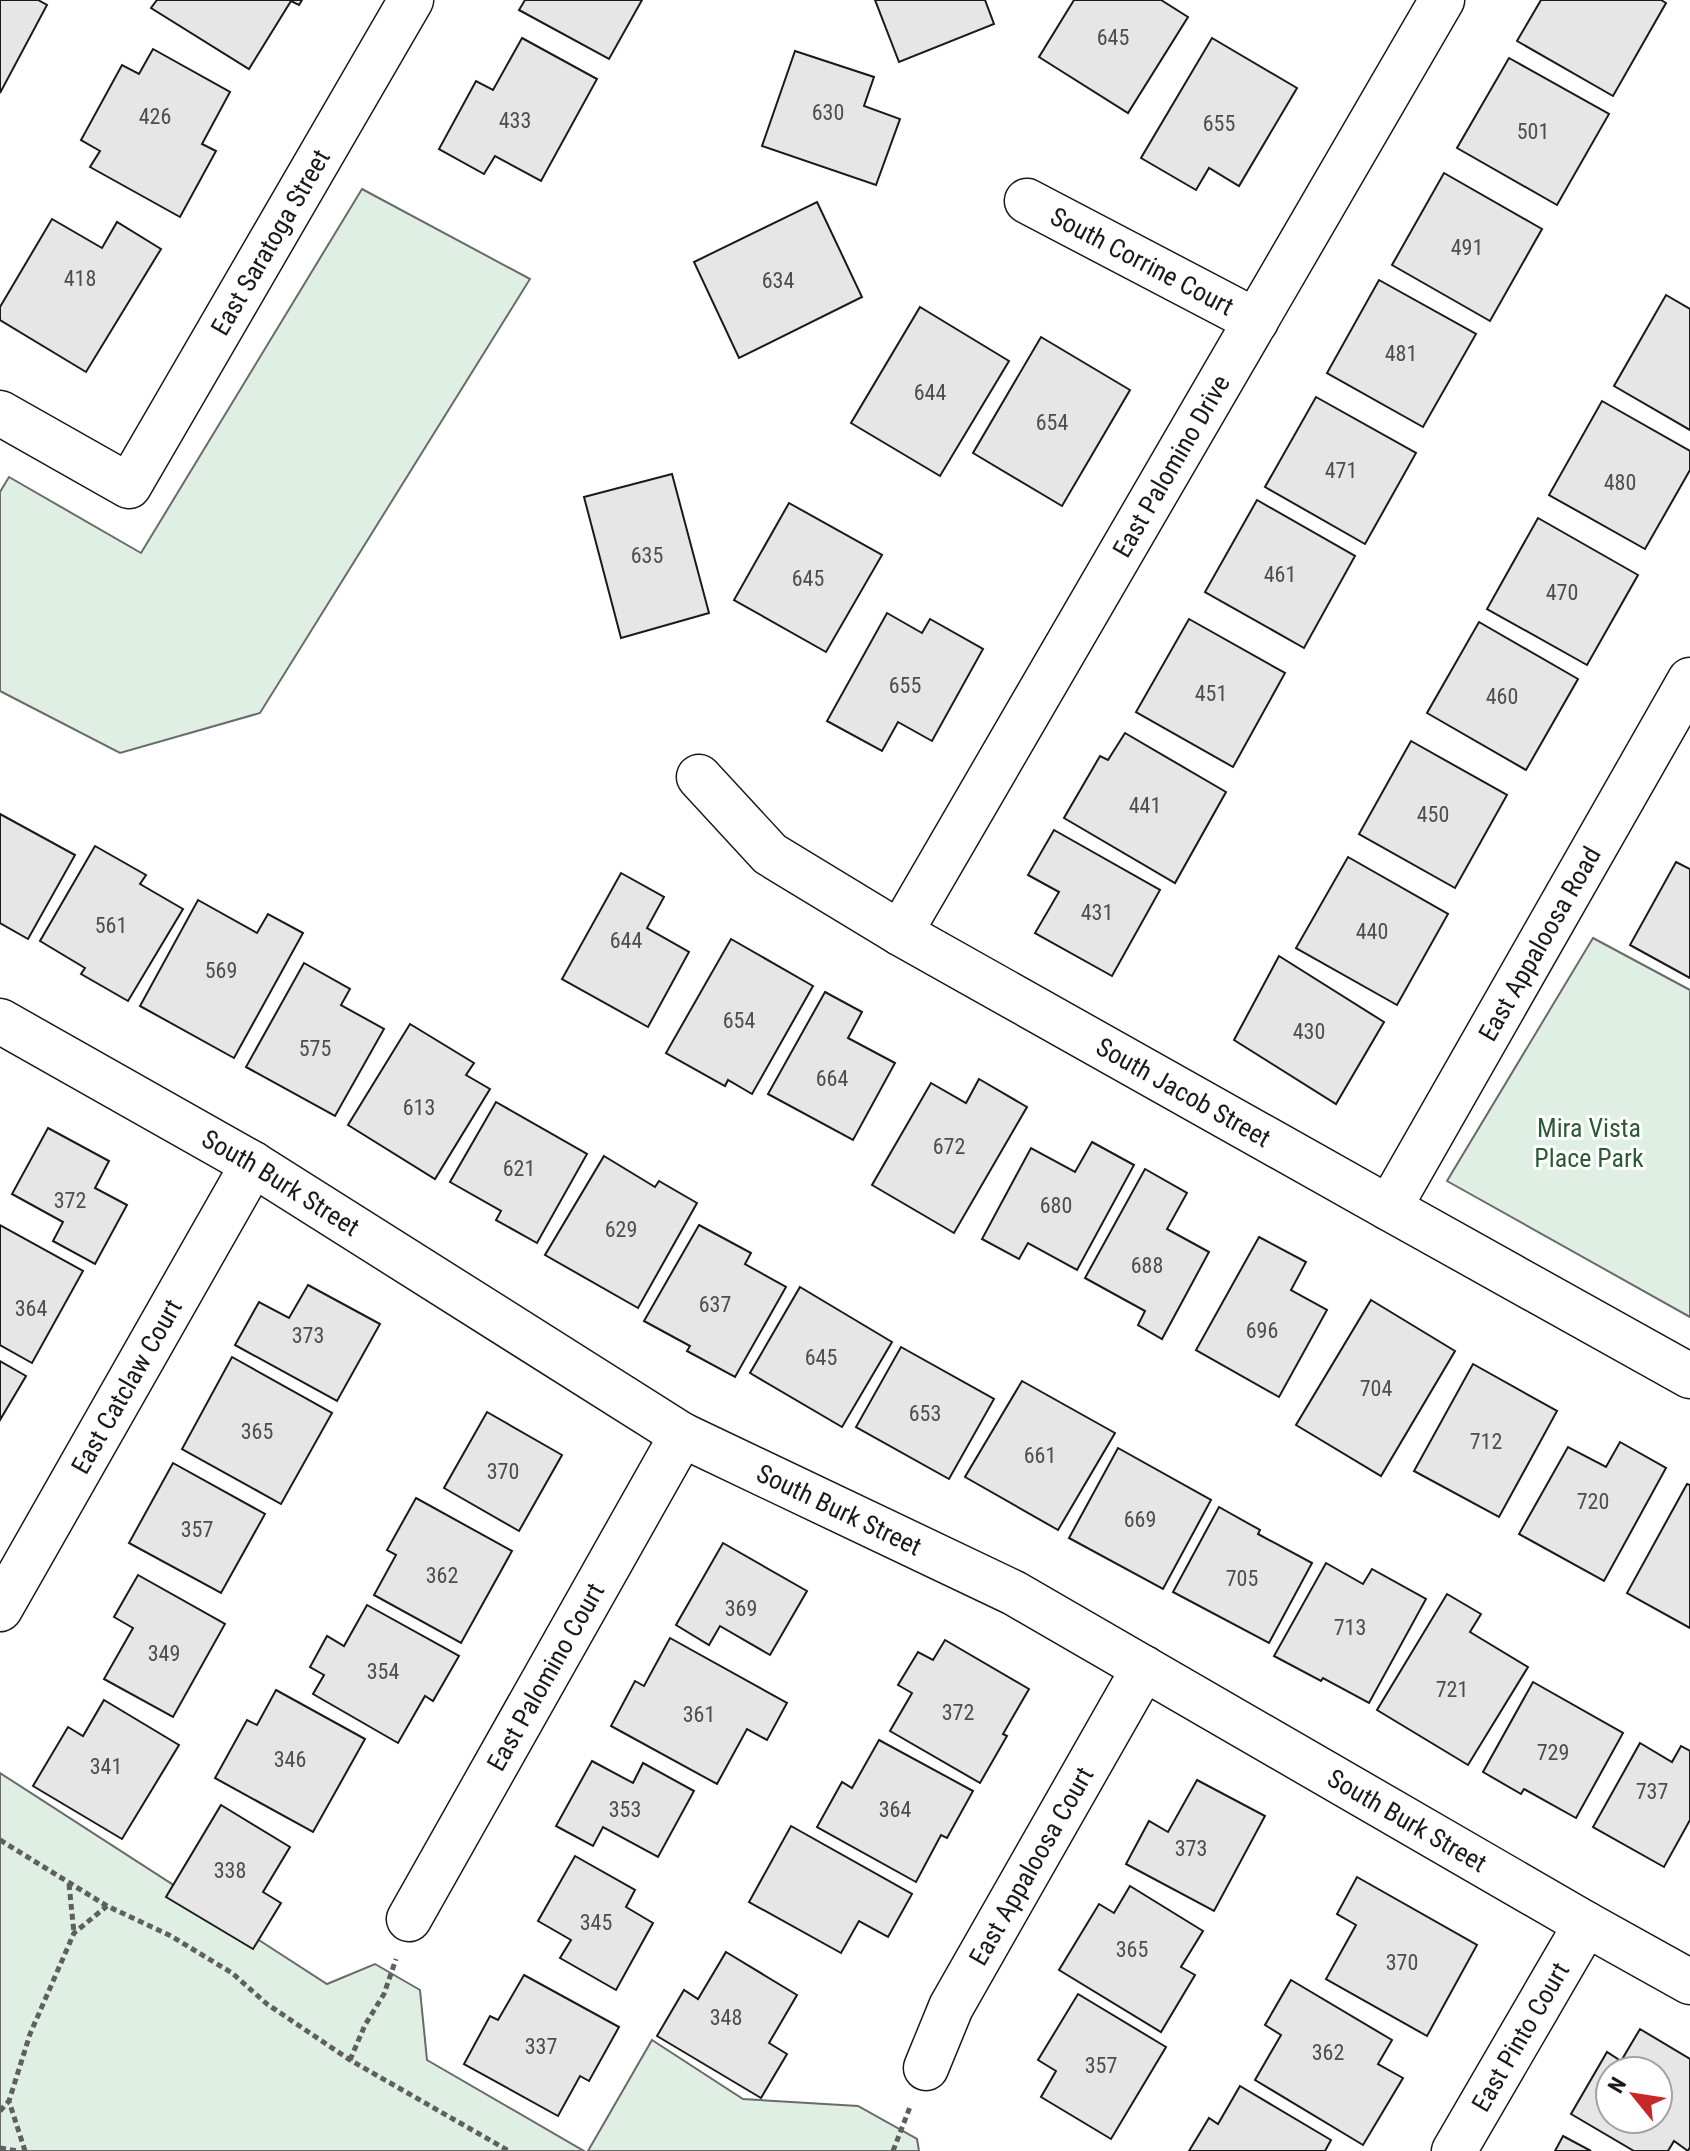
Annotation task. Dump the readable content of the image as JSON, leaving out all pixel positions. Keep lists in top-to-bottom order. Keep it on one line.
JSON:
{"streets":{"street":["East Saratoga Street","South Corrine Court","East Palomino Drive","East Appaloosa Road","South Jacob Street","South Burk Street","East Catclaw Court","East Palomino Court","East Appaloosa Court","East Pinto Court"]},"crossings":[["South Corrine Court","East Palomino Drive"],["East Palomino Drive","South Jacob Street"],["East Appaloosa Road","South Jacob Street"],["South Burk Street","East Catclaw Court"],["South Burk Street","East Palomino Court"],["South Burk Street","East Appaloosa Court"],["South Burk Street","East Pinto Court"]],"parks":["Mira Vista Place Park"],"house_numbers":["645","630","426","433","655","501","491","418","634","481","644","654","471","480","635","461","645","470","655","451","460","441","450","431","561","440","644","569","654","430","575","664","613","672","621","372","680","629","688","637","364","696","373","645","704","653","365","712","661","370","720","669","357","362","705","369","713","349","354","721","372","361","729","346","341","737","353","364","373","338","345","365","370","348","337","362","357"],"north":"top left"}
